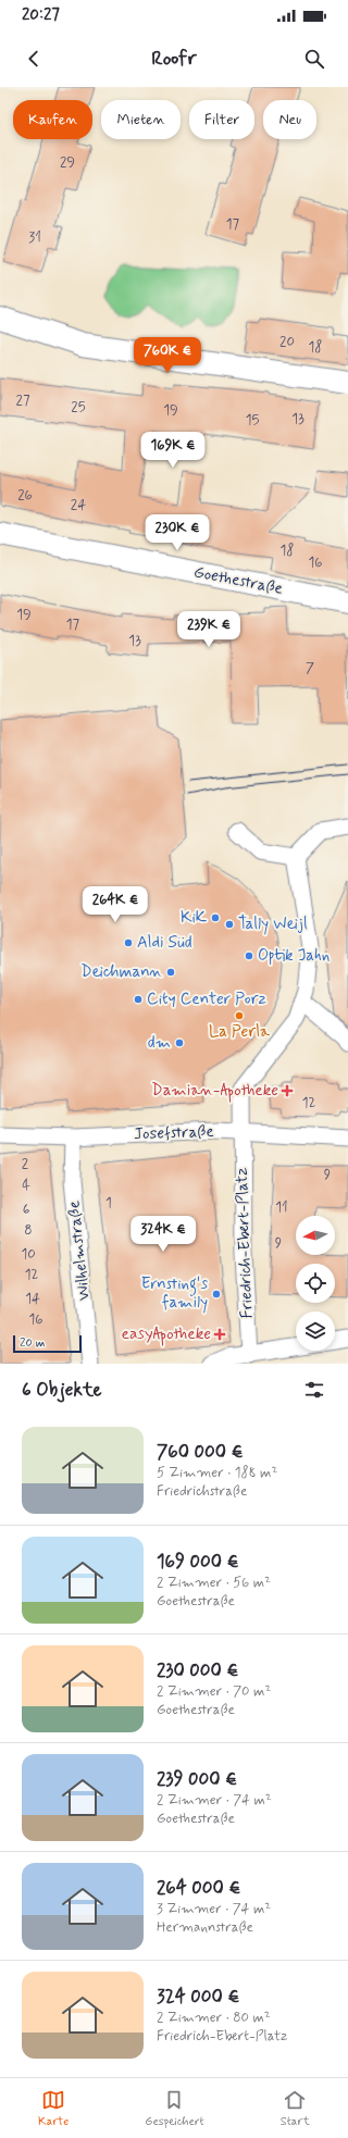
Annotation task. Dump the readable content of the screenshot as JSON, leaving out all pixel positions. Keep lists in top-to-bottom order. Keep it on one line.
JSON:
{"streets":{"street":["Goethestraße","Josefstraße","Friedrich-Ebert-Platz","Wilhelmstraße"]},"crossings":[["Josefstraße","Friedrich-Ebert-Platz"],["Josefstraße","Wilhelmstraße"]],"places":{"other":["KiK","Tally Weijl","Aldi Süd","Optik Jahn","Deichmann","City Center Porz","La Perla","dm","Ernsting's family"],"health":["Damian-Apotheke","easyApotheke"]},"house_numbers":["29","17","31","20","18","27","25","19","13","15","26","24","18","16","19","17","13","7","12","2","9","4","1","11","6","8","9","10","12","14","16"],"scale_bar":"20 m","north":"left","page":{"status":"20:27","header":"Roofr","chip":["Kaufen","Mieten","Filter","Neu"],"price":["760K €","169K €","230K €","239K €","264K €","324K €"],"scale":"20 m","heading":"6 Objekte","list":[{"name":"760 000 €","note":"5 Zimmer · 188 m² · Friedrichstraße"},{"name":"169 000 €","note":"2 Zimmer · 56 m² · Goethestraße"},{"name":"230 000 €","note":"2 Zimmer · 70 m² · Goethestraße"},{"name":"239 000 €","note":"2 Zimmer · 74 m² · Goethestraße"},{"name":"264 000 €","note":"3 Zimmer · 74 m² · Hermannstraße"},{"name":"324 000 €","note":"2 Zimmer · 80 m² · Friedrich-Ebert-Platz"}],"tabs":["Karte","Gespeichert","Start"]}}
